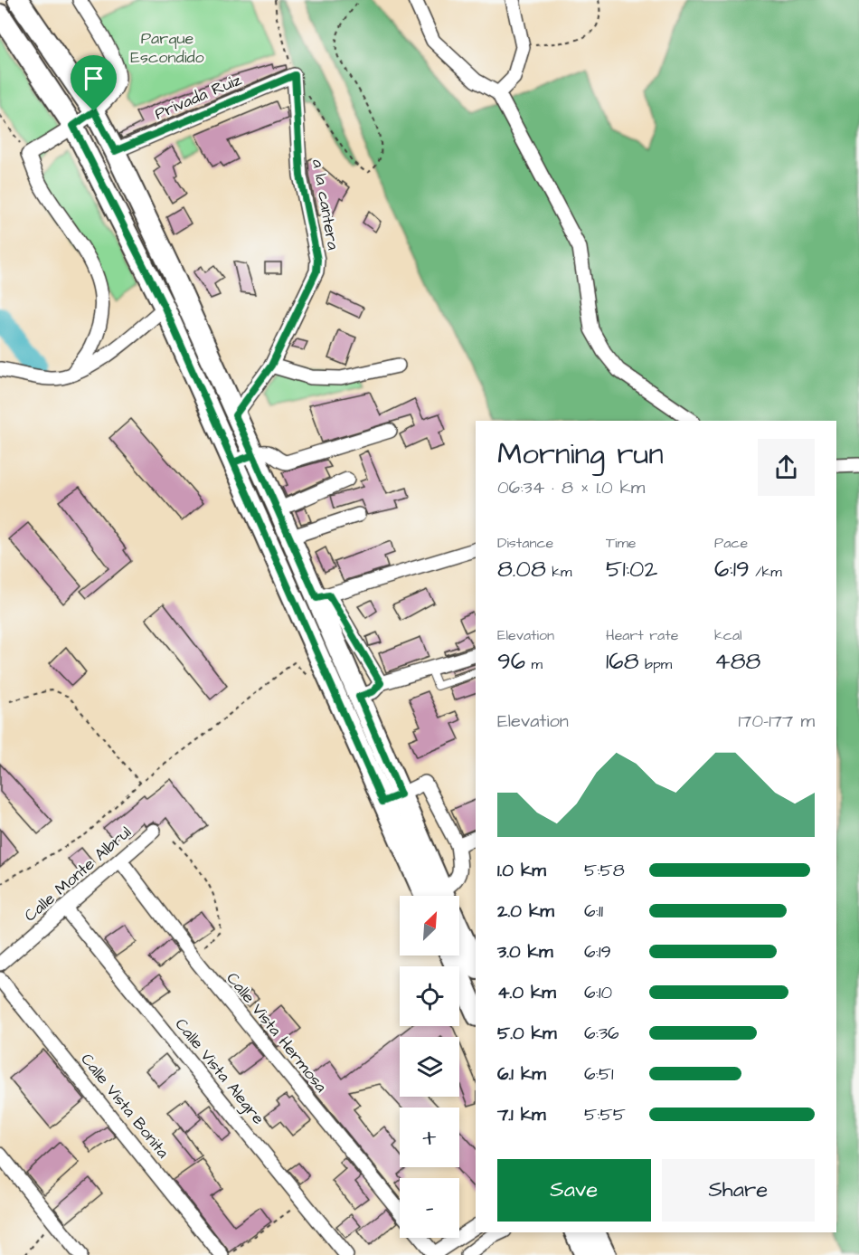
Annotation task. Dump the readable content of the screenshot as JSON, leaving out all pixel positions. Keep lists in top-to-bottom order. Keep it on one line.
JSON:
{"streets":{"street":["Privada Ruiz","a la cantera","Calle Monte Albrul","Calle Vista Hermosa","Calle Vista Alegre","Calle Vista Bonita"]},"crossings":[["Privada Ruiz","a la cantera"],["Calle Monte Albrul","Calle Vista Hermosa"],["Calle Monte Albrul","Calle Vista Alegre"]],"parks":["Parque Escondido"],"north":"top right","page":{"heading":["Morning run","06:34 · 8 × 1.0 km"],"stats":[["Distance","8.08 km"],["Time","51:02"],["Pace","6:19 /km"],["Elevation","96 m"],["Heart rate","168 bpm"],["kcal","488"]],"chart":["Elevation","170–177 m"],"list":[{"name":"1.0 km","note":"5:58"},{"name":"2.0 km","note":"6:11"},{"name":"3.0 km","note":"6:19"},{"name":"4.0 km","note":"6:10"},{"name":"5.0 km","note":"6:36"},{"name":"6.1 km","note":"6:51"},{"name":"7.1 km","note":"5:55"}],"map_buttons":["+","−"],"buttons":["Save","Share"]}}
